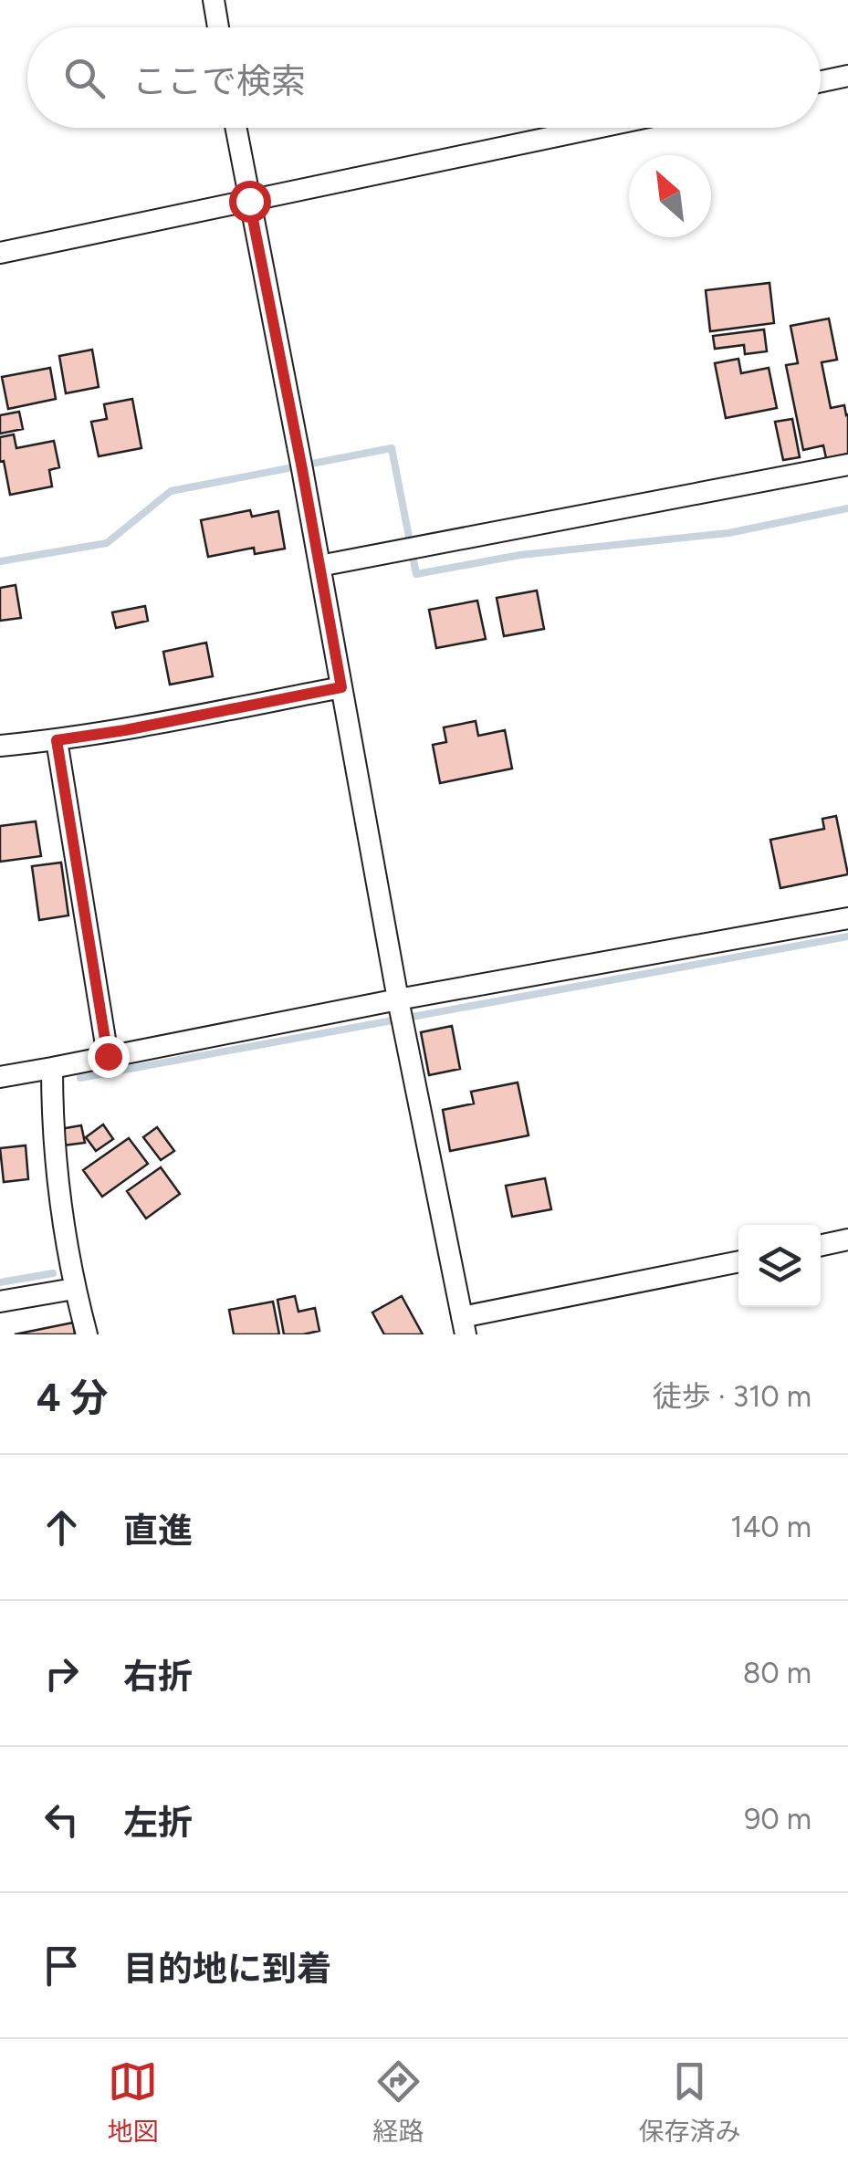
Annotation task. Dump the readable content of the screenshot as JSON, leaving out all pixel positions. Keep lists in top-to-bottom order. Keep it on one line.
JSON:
{"north":"top left","page":{"search":"ここで検索","heading":["4 分","徒歩 · 310 m"],"list":[["直進","140 m"],["右折","80 m"],["左折","90 m"],"目的地に到着"],"nav":["地図","経路","保存済み"]}}
